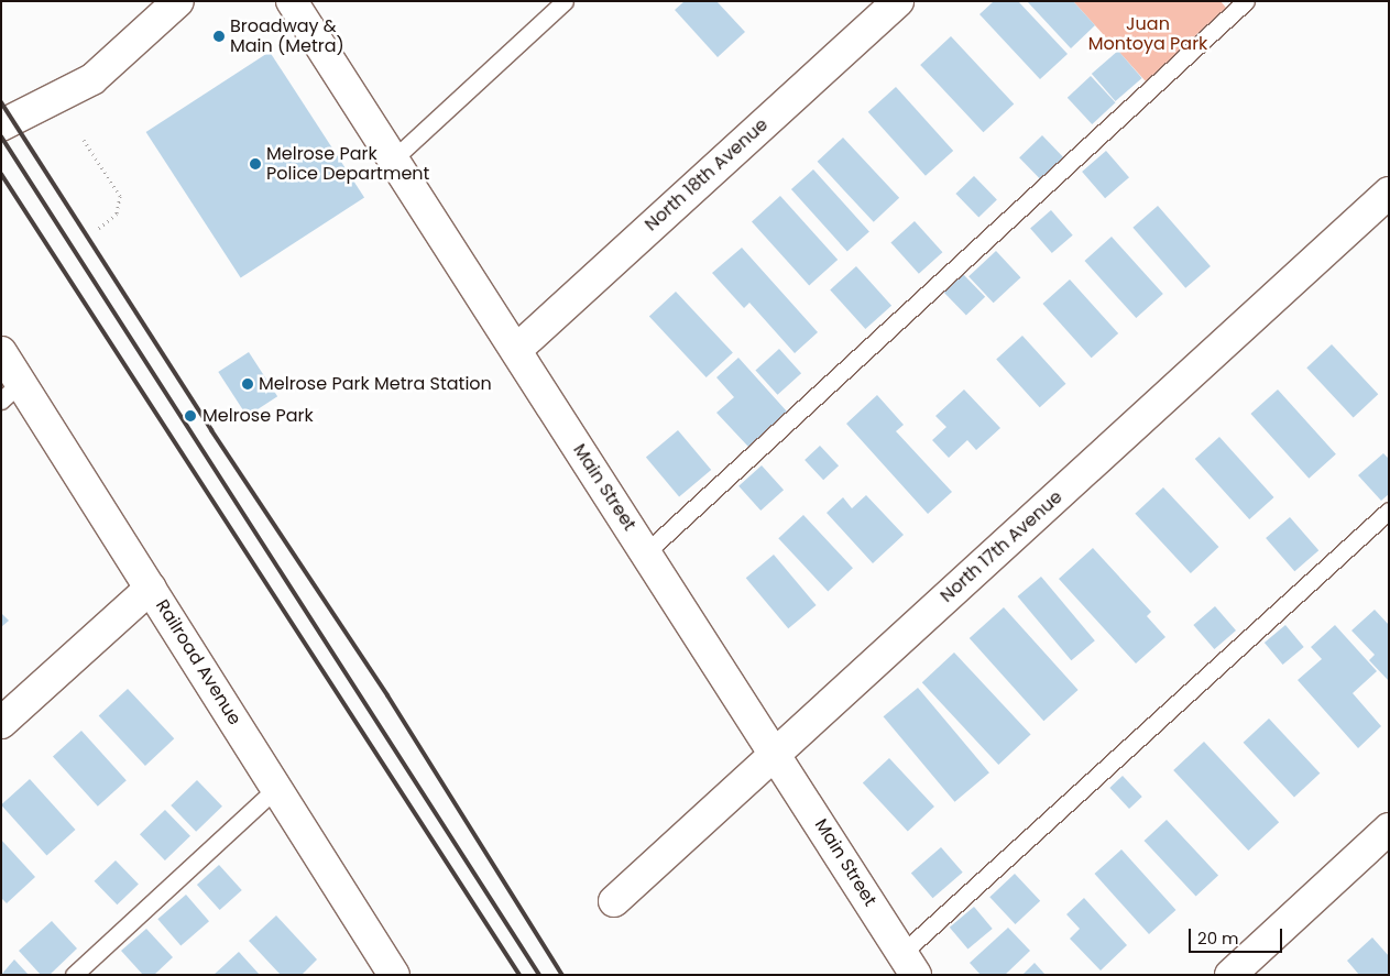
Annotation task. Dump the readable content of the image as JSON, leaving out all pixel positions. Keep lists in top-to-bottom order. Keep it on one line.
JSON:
{"streets":{"street":["North 18th Avenue","Main Street","North 17th Avenue","Railroad Avenue"]},"crossings":[["North 18th Avenue","Main Street"],["Main Street","North 17th Avenue"]],"parks":["Juan Montoya Park"],"places":["Broadway & Main (Metra)","Melrose Park Police Department","Melrose Park Metra Station","Melrose Park"],"scale_bar":"20 m"}
